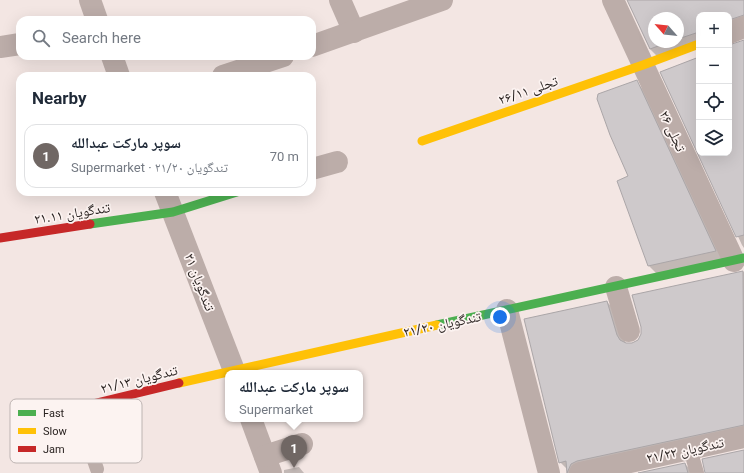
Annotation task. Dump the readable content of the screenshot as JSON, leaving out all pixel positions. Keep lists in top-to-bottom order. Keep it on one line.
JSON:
{"streets":{"street":["۲۶/۱۱ تجلی","۲۶ تجلی","۲۱.۱۱ تندگویان","۲۱ تندگویان","۲۱/۲۰ تندگویان","۲۱/۱۳ تندگویان","۲۱/۲۲ تندگویان"]},"crossings":[["۲۶/۱۱ تجلی","۲۶ تجلی"],["۲۶ تجلی","۲۱/۲۰ تندگویان"],["۲۱.۱۱ تندگویان","۲۱ تندگویان"]],"legend":["Fast","Slow","Jam"],"north":"top left","page":{"map_buttons":["+","−"],"search":"Search here","heading":"Nearby","list":[{"mark":"1","name":"سوپر مارکت عبدالله","note":"Supermarket · ۲۱/۲۰ تندگویان","value":"70 m"}],"popup":["سوپر مارکت عبدالله","Supermarket"],"pins":"1"}}
